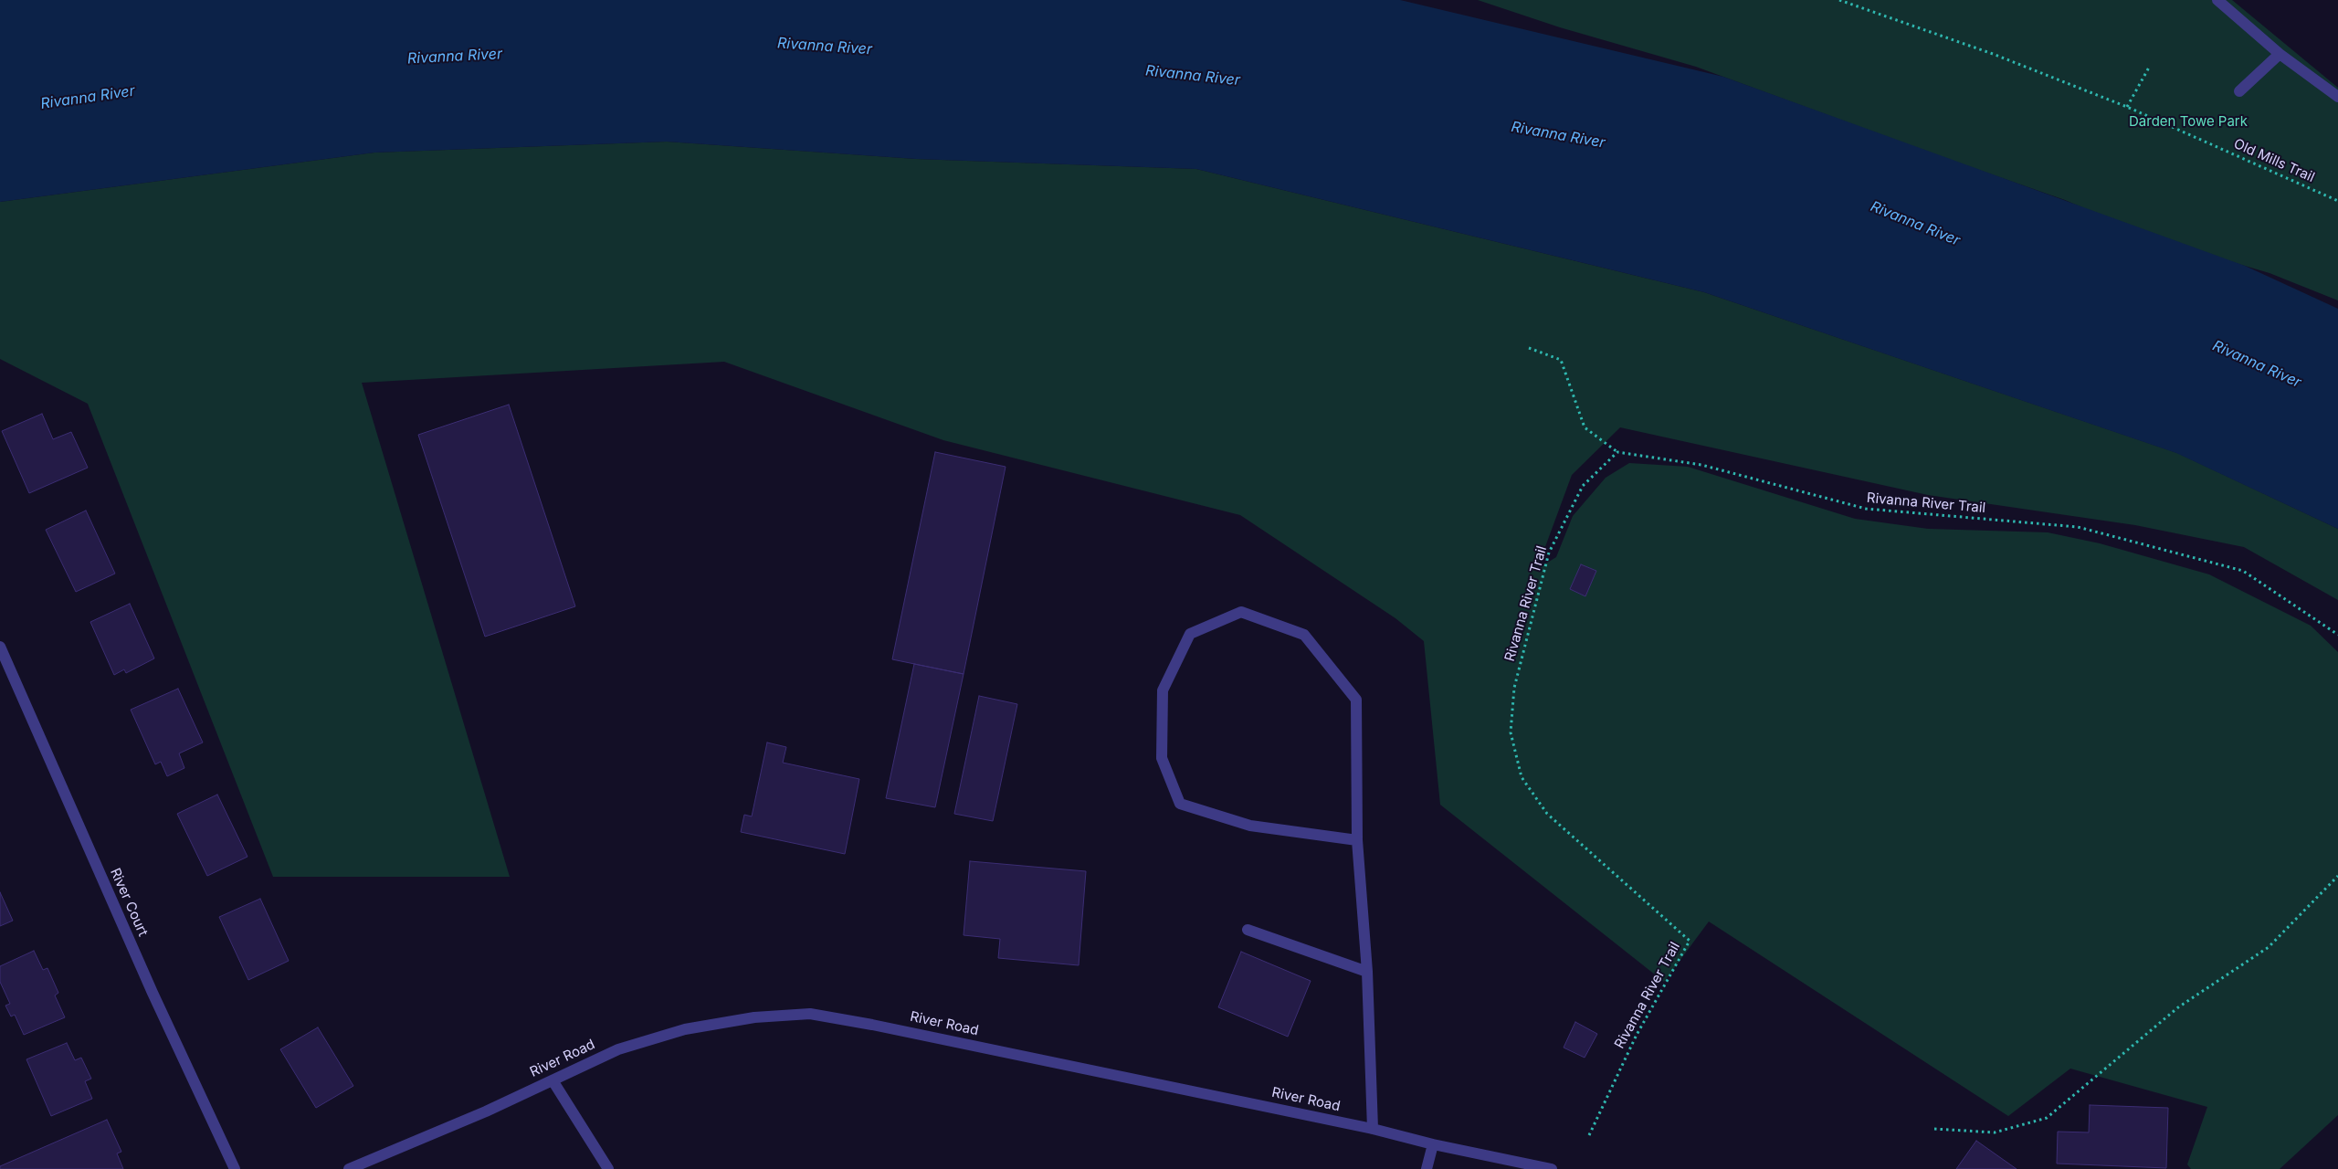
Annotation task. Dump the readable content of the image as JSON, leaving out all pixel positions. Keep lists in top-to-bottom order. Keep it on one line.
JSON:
{"streets":{"street":["River Court","River Road"],"path":["Old Mills Trail","Rivanna River Trail"]},"water":["Rivanna River"],"parks":["Darden Towe Park"]}
